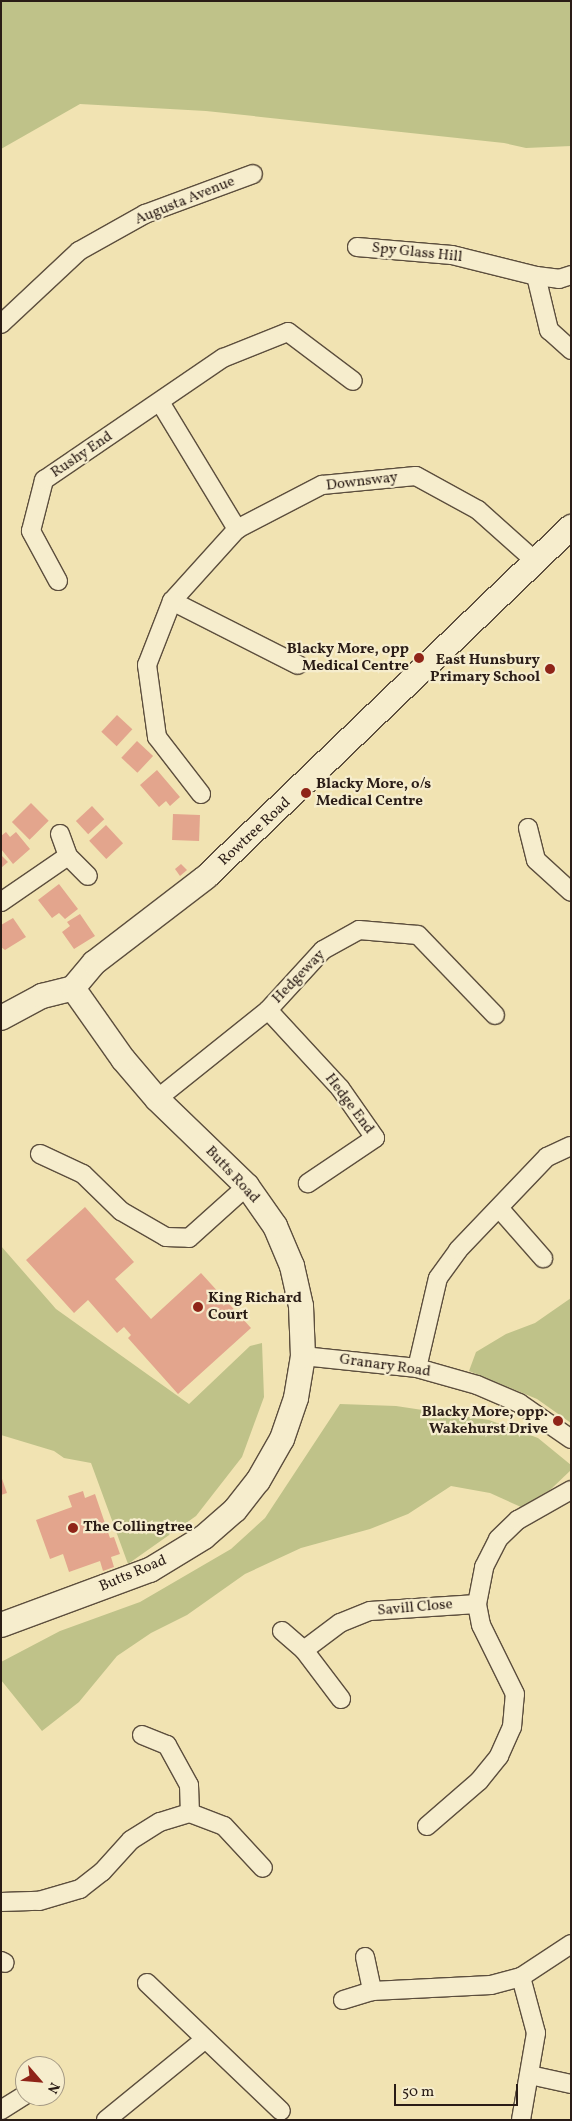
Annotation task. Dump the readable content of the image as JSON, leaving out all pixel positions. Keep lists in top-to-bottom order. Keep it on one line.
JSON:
{"streets":{"street":["Augusta Avenue","Spy Glass Hill","Rushy End","Downsway","Rowtree Road","Hedgeway","Hedge End","Butts Road","Granary Road","Savill Close"]},"crossings":[["Downsway","Rowtree Road"],["Rowtree Road","Butts Road"],["Hedgeway","Hedge End"],["Hedgeway","Butts Road"],["Butts Road","Granary Road"]],"places":["Blacky More, opp Medical Centre","East Hunsbury Primary School","Blacky More, o/s Medical Centre","King Richard Court","Blacky More, opp. Wakehurst Drive","The Collingtree"],"scale_bar":"50 m","north":"bottom right"}
